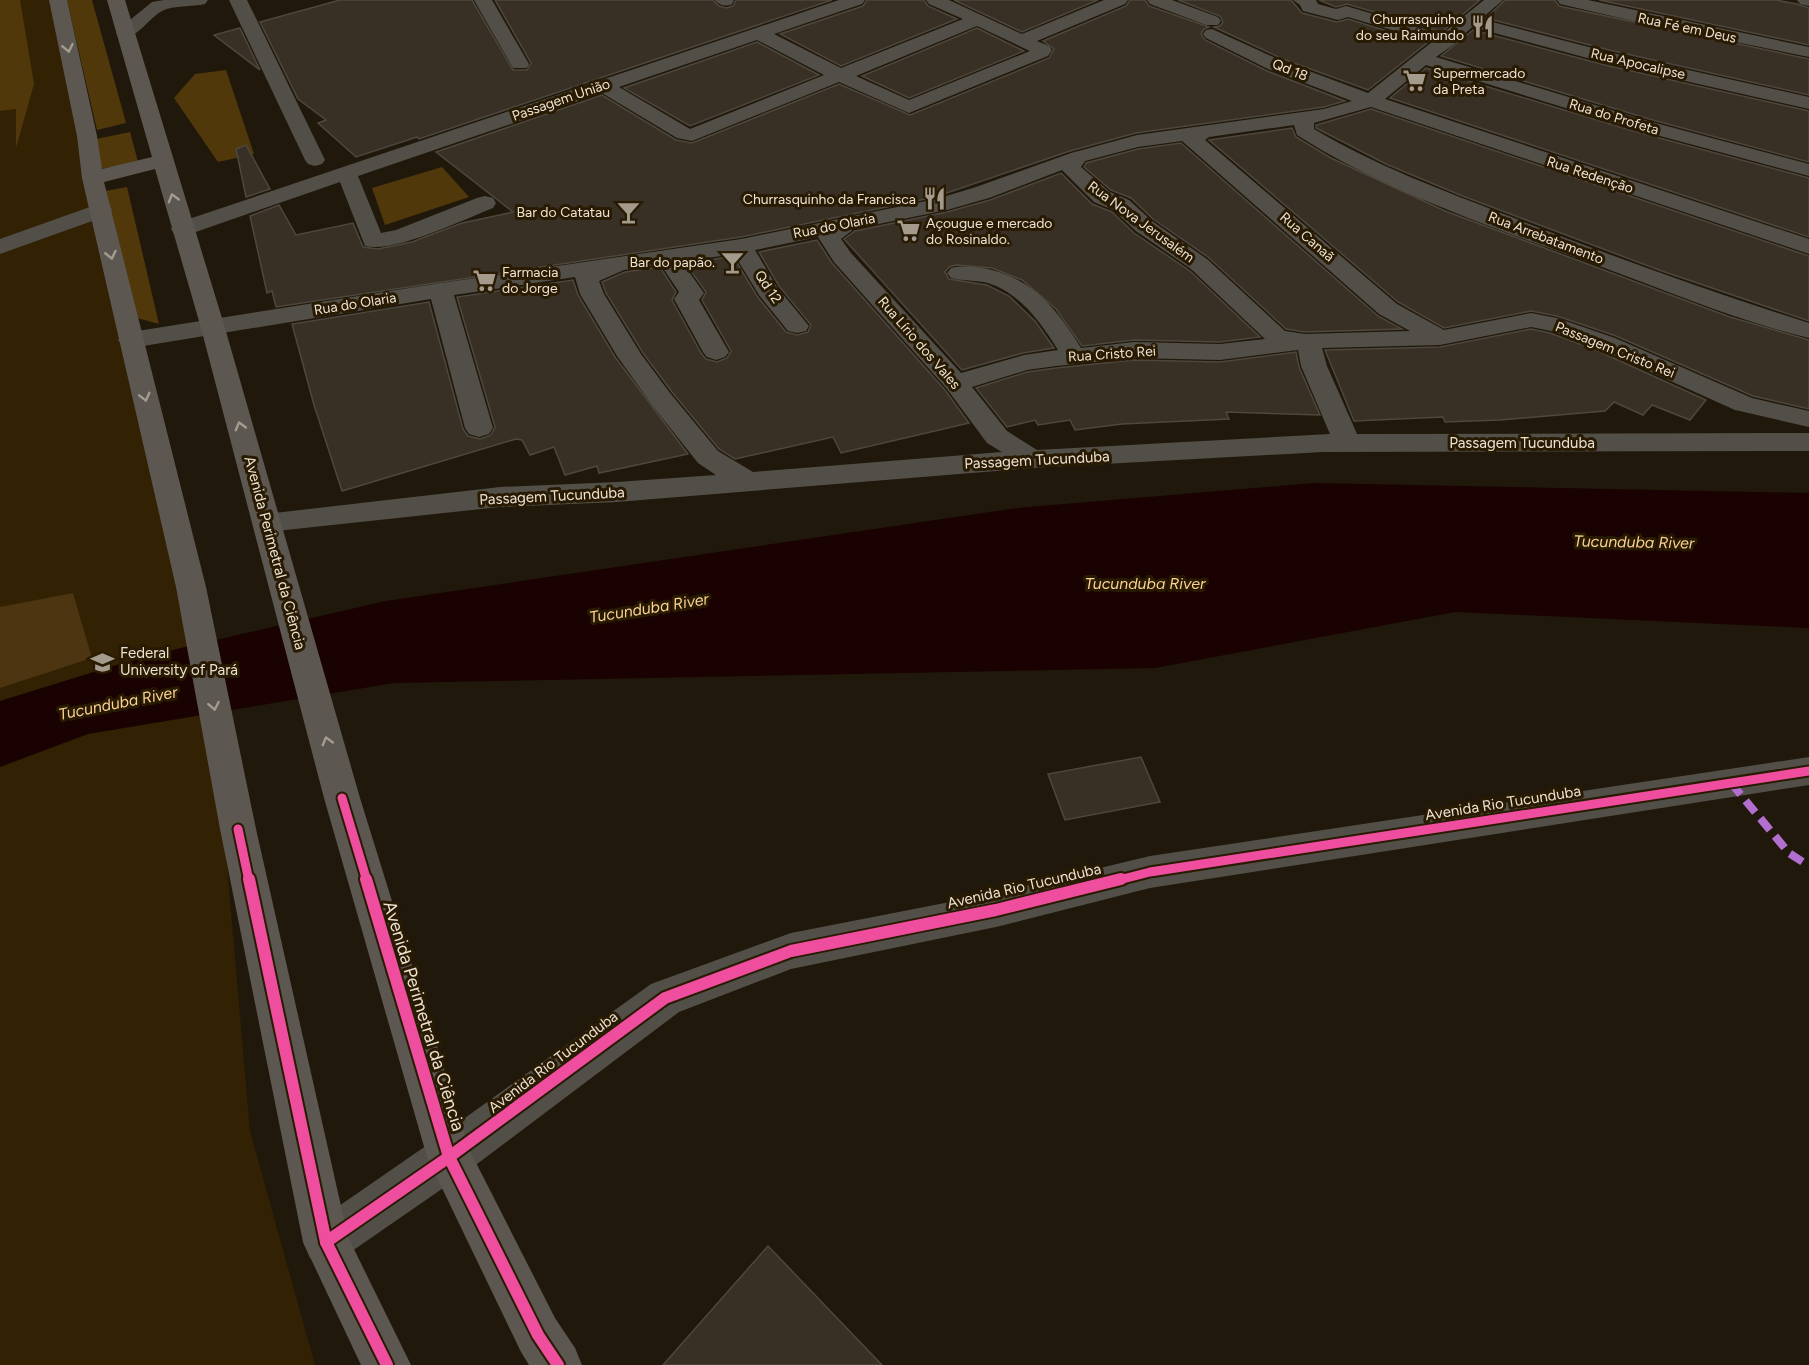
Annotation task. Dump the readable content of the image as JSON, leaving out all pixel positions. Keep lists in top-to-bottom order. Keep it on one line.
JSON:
{"streets":{"main road":["Avenida Perimetral da Ciência"],"street":["Rua Fé em Deus","Rua Apocalipse","Qd 18","Passagem União","Rua do Profeta","Rua Redenção","Rua Nova Jerusalém","Rua do Olaria","Rua Canaã","Rua Arrebatamento","Qd 12","Rua Lírio dos Vales","Passagem Cristo Rei","Rua Cristo Rei","Passagem Tucunduba","Avenida Rio Tucunduba"]},"crossings":[["Rua Apocalipse","Rua do Olaria"],["Qd 18","Rua Redenção"],["Qd 18","Rua do Olaria"],["Passagem União","Avenida Perimetral da Ciência"],["Rua do Profeta","Rua do Olaria"],["Rua Redenção","Rua do Olaria"],["Rua Nova Jerusalém","Rua do Olaria"],["Rua Nova Jerusalém","Passagem Cristo Rei"],["Rua Nova Jerusalém","Rua Cristo Rei"],["Rua do Olaria","Rua Canaã"],["Rua do Olaria","Rua Arrebatamento"],["Rua do Olaria","Qd 12"],["Rua do Olaria","Rua Lírio dos Vales"],["Rua do Olaria","Avenida Perimetral da Ciência"],["Rua Canaã","Passagem Cristo Rei"],["Rua Lírio dos Vales","Rua Cristo Rei"],["Rua Lírio dos Vales","Passagem Tucunduba"],["Passagem Cristo Rei","Rua Cristo Rei"],["Passagem Tucunduba","Avenida Perimetral da Ciência"],["Avenida Perimetral da Ciência","Avenida Rio Tucunduba"]],"water":["Tucunduba River"],"places":{"restaurant":["Churrasquinho do seu Raimundo","Churrasquinho da Francisca"],"supermarket":["Supermercado da Preta","Açougue e mercado do Rosinaldo.","Farmacia do Jorge"],"bar":["Bar do Catatau","Bar do papão."],"school or university":["Federal University of Pará"]}}
